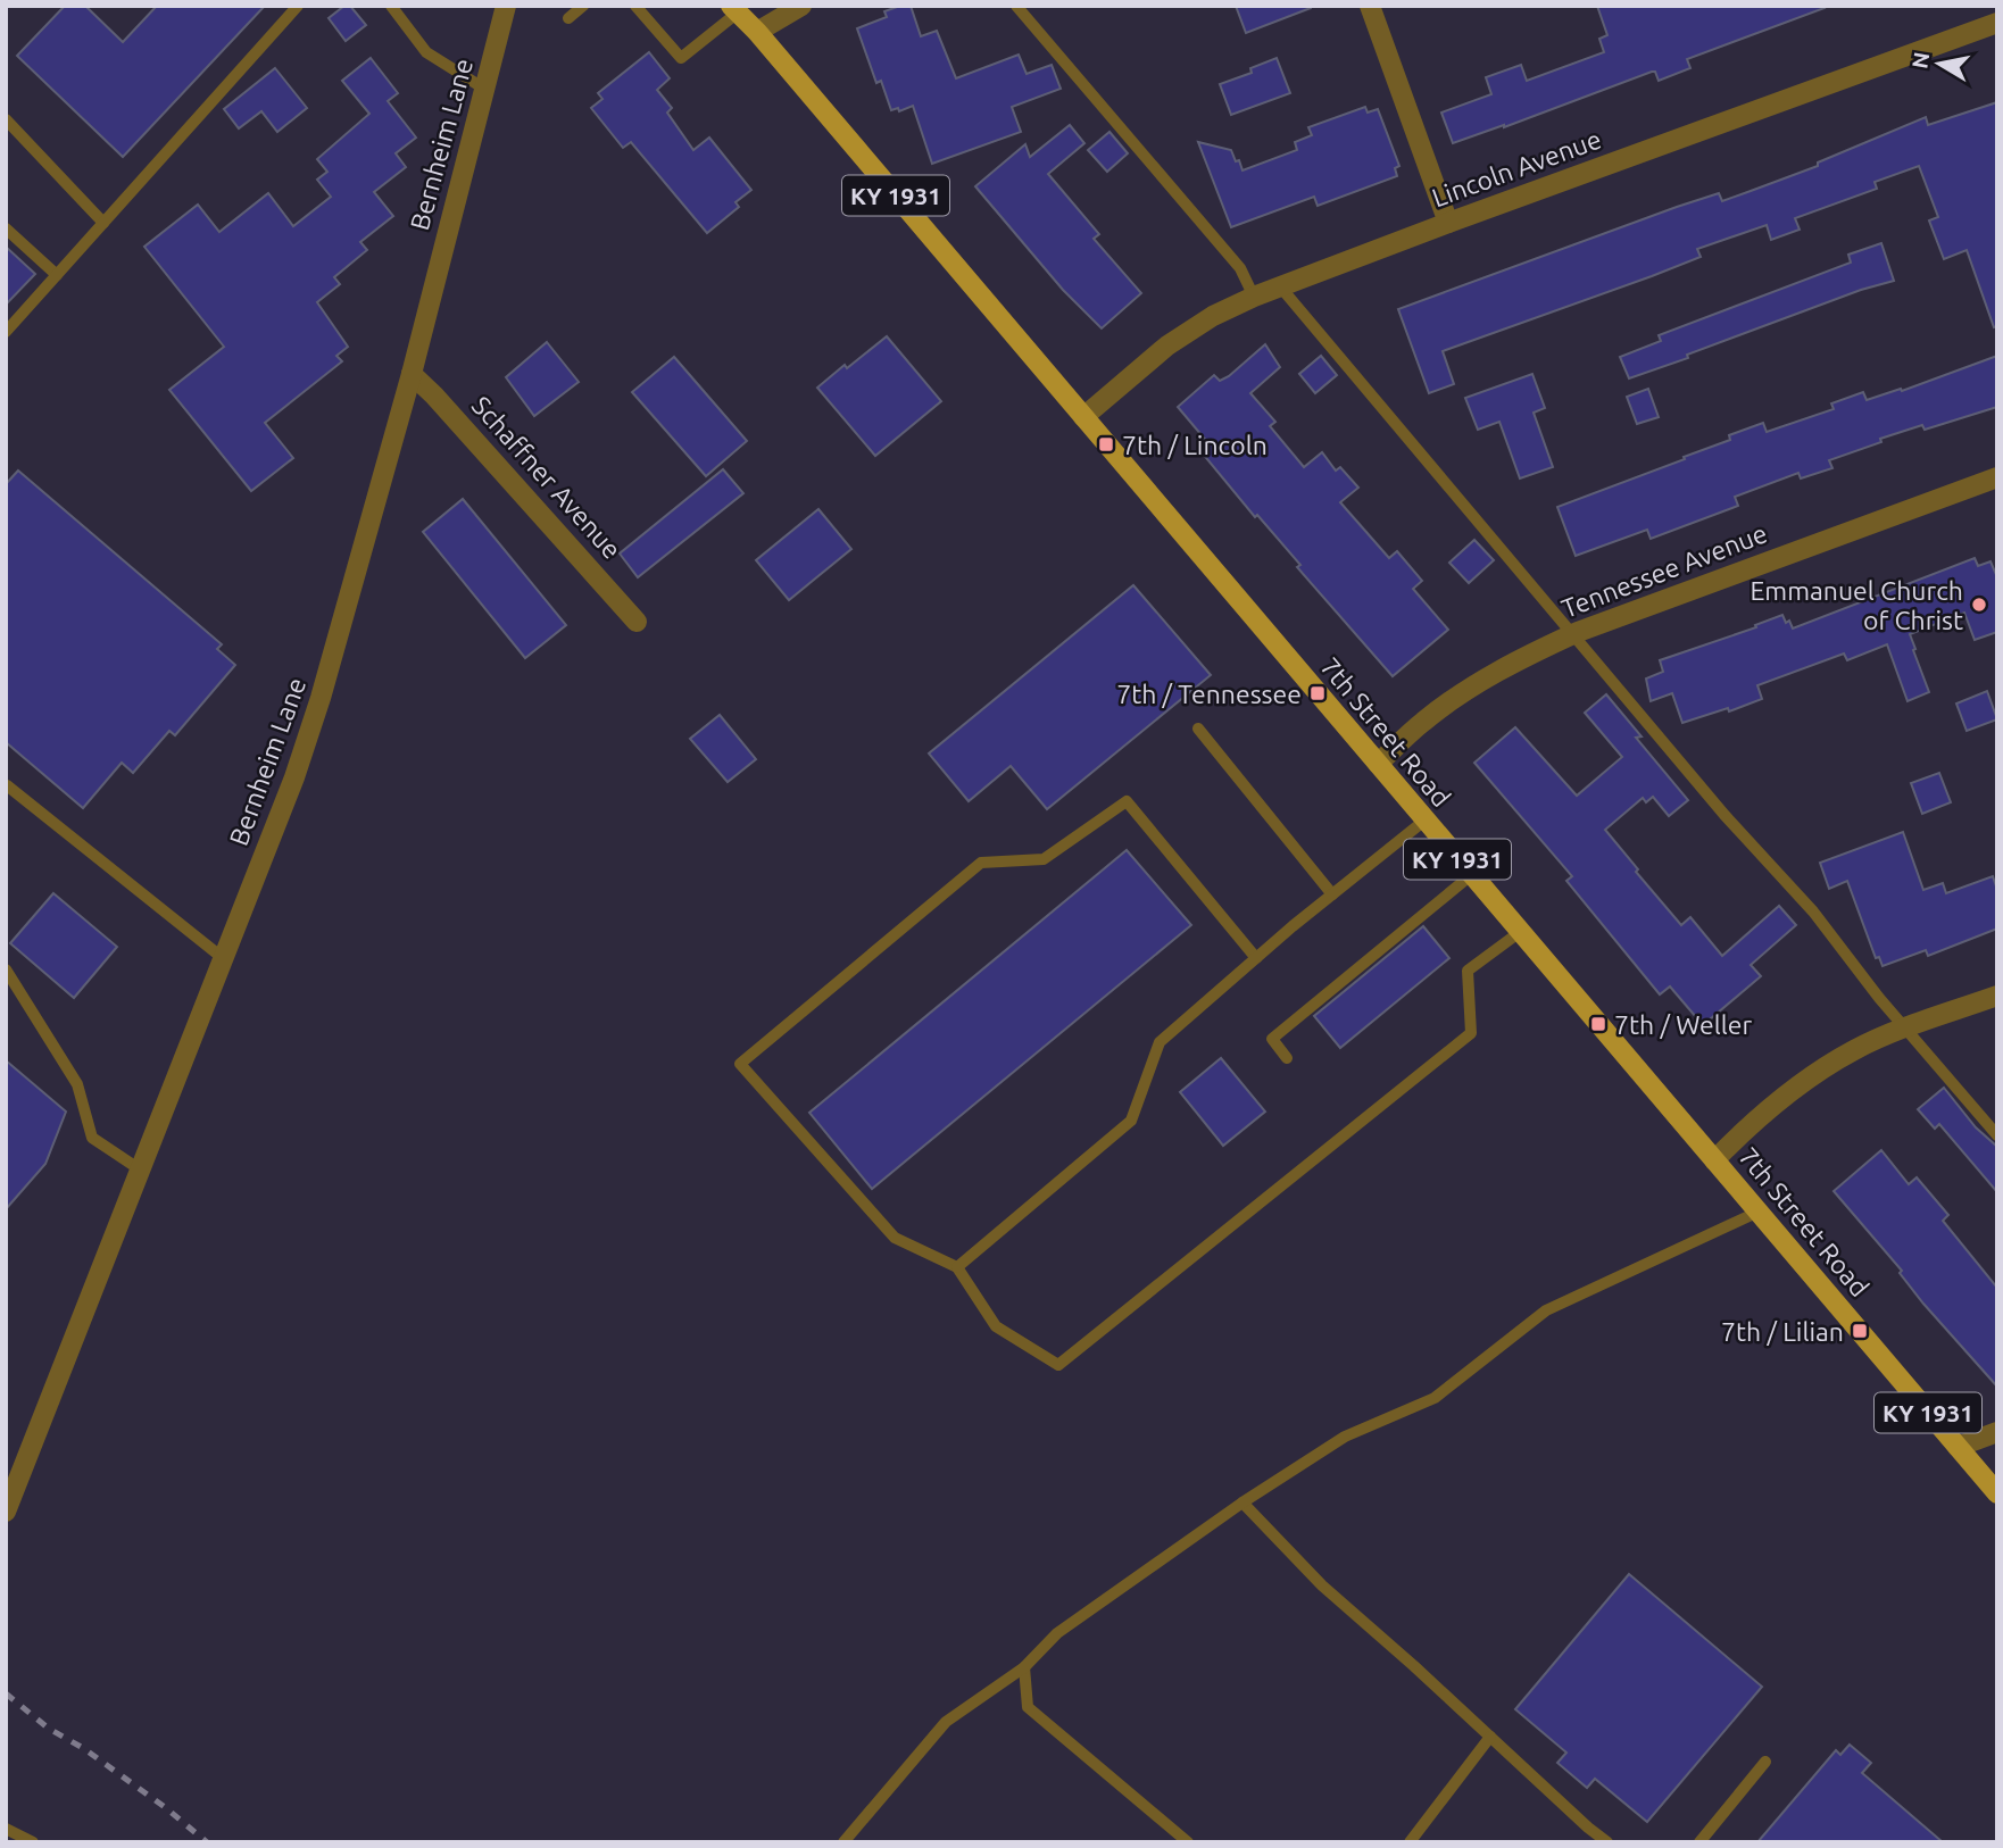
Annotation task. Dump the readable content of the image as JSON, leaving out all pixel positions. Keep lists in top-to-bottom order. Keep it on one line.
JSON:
{"streets":{"main road":["KY 1931","7th Street Road"],"street":["Bernheim Lane","Lincoln Avenue","Schaffner Avenue","Tennessee Avenue"]},"crossings":[["Bernheim Lane","Schaffner Avenue"],["Lincoln Avenue","7th Street Road"],["Tennessee Avenue","7th Street Road"]],"places":{"transit":["7th / Lincoln","7th / Tennessee","7th / Weller","7th / Lilian"],"other":["Emmanuel Church of Christ"]},"north":"left"}
